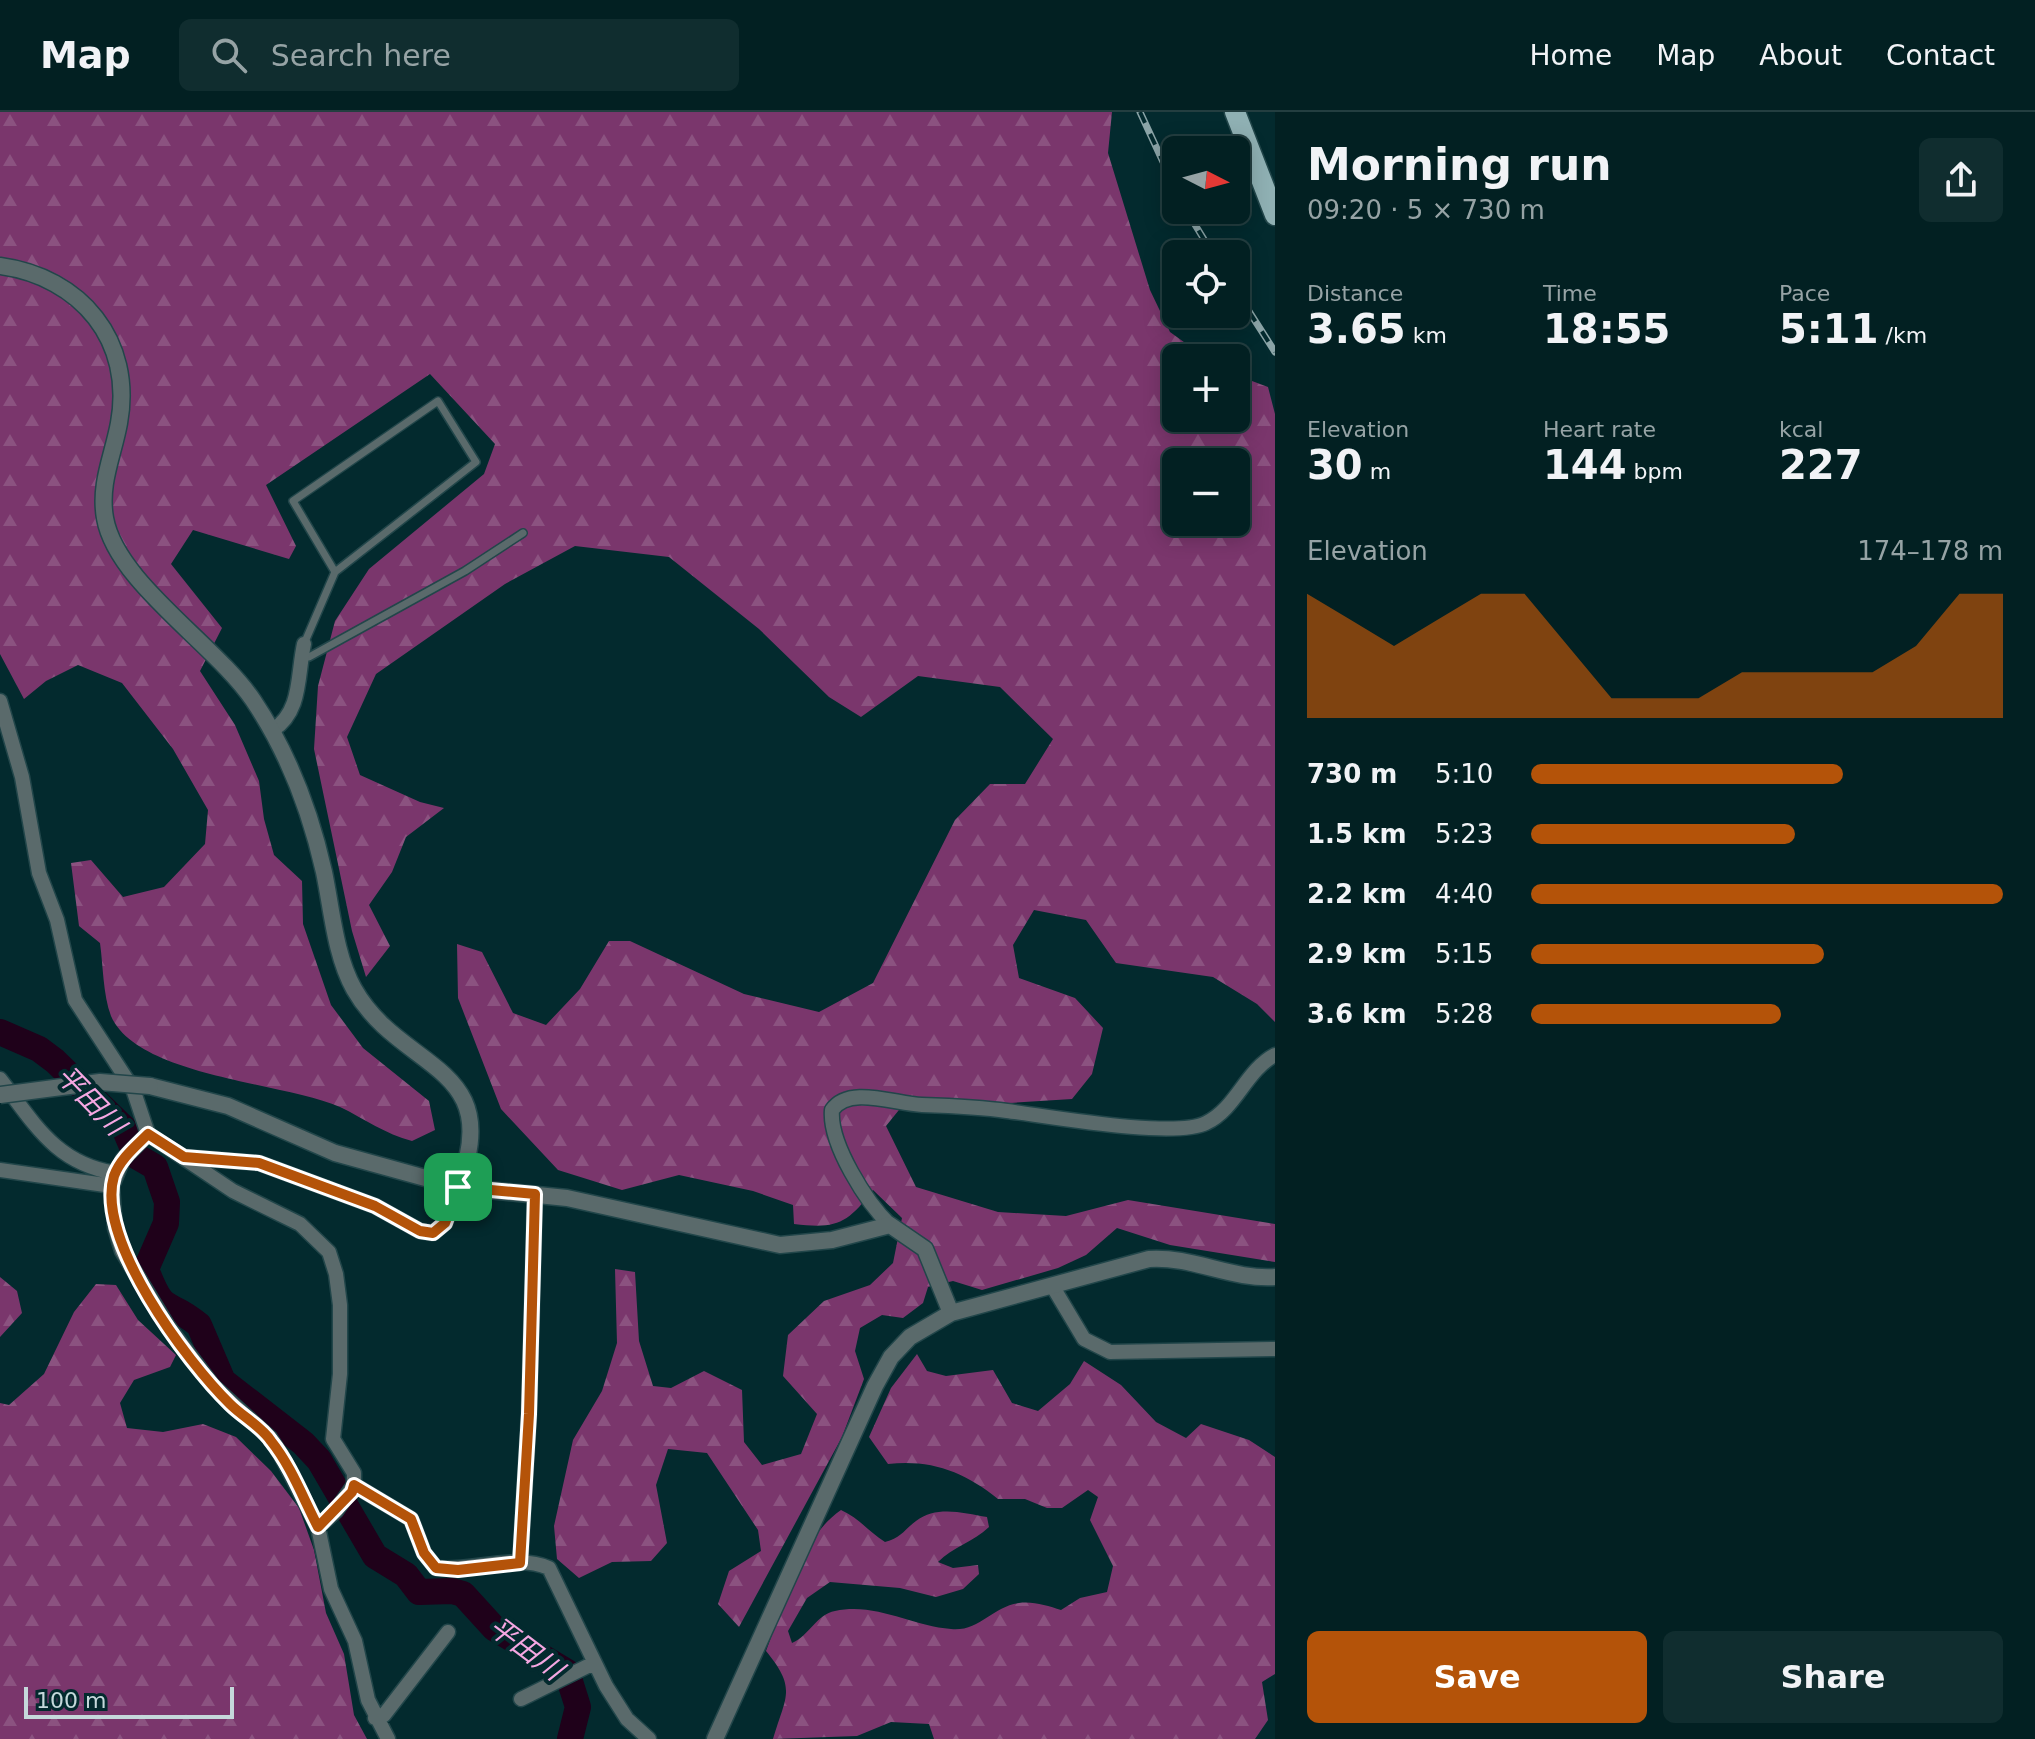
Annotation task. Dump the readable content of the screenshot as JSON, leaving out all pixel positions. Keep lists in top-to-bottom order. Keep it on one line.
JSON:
{"water":["平田川"],"scale_bar":"100 m","north":"right","page":{"header":"Map","search":"Search here","nav":["Home","Map","About","Contact"],"heading":["Morning run","09:20 · 5 × 730 m"],"map_buttons":["+","−"],"stats":[["Distance","3.65 km"],["Time","18:55"],["Pace","5:11 /km"],["Elevation","30 m"],["Heart rate","144 bpm"],["kcal","227"]],"chart":["Elevation","174–178 m"],"list":[{"name":"730 m","note":"5:10"},{"name":"1.5 km","note":"5:23"},{"name":"2.2 km","note":"4:40"},{"name":"2.9 km","note":"5:15"},{"name":"3.6 km","note":"5:28"}],"buttons":["Save","Share"],"scale":"100 m"}}
